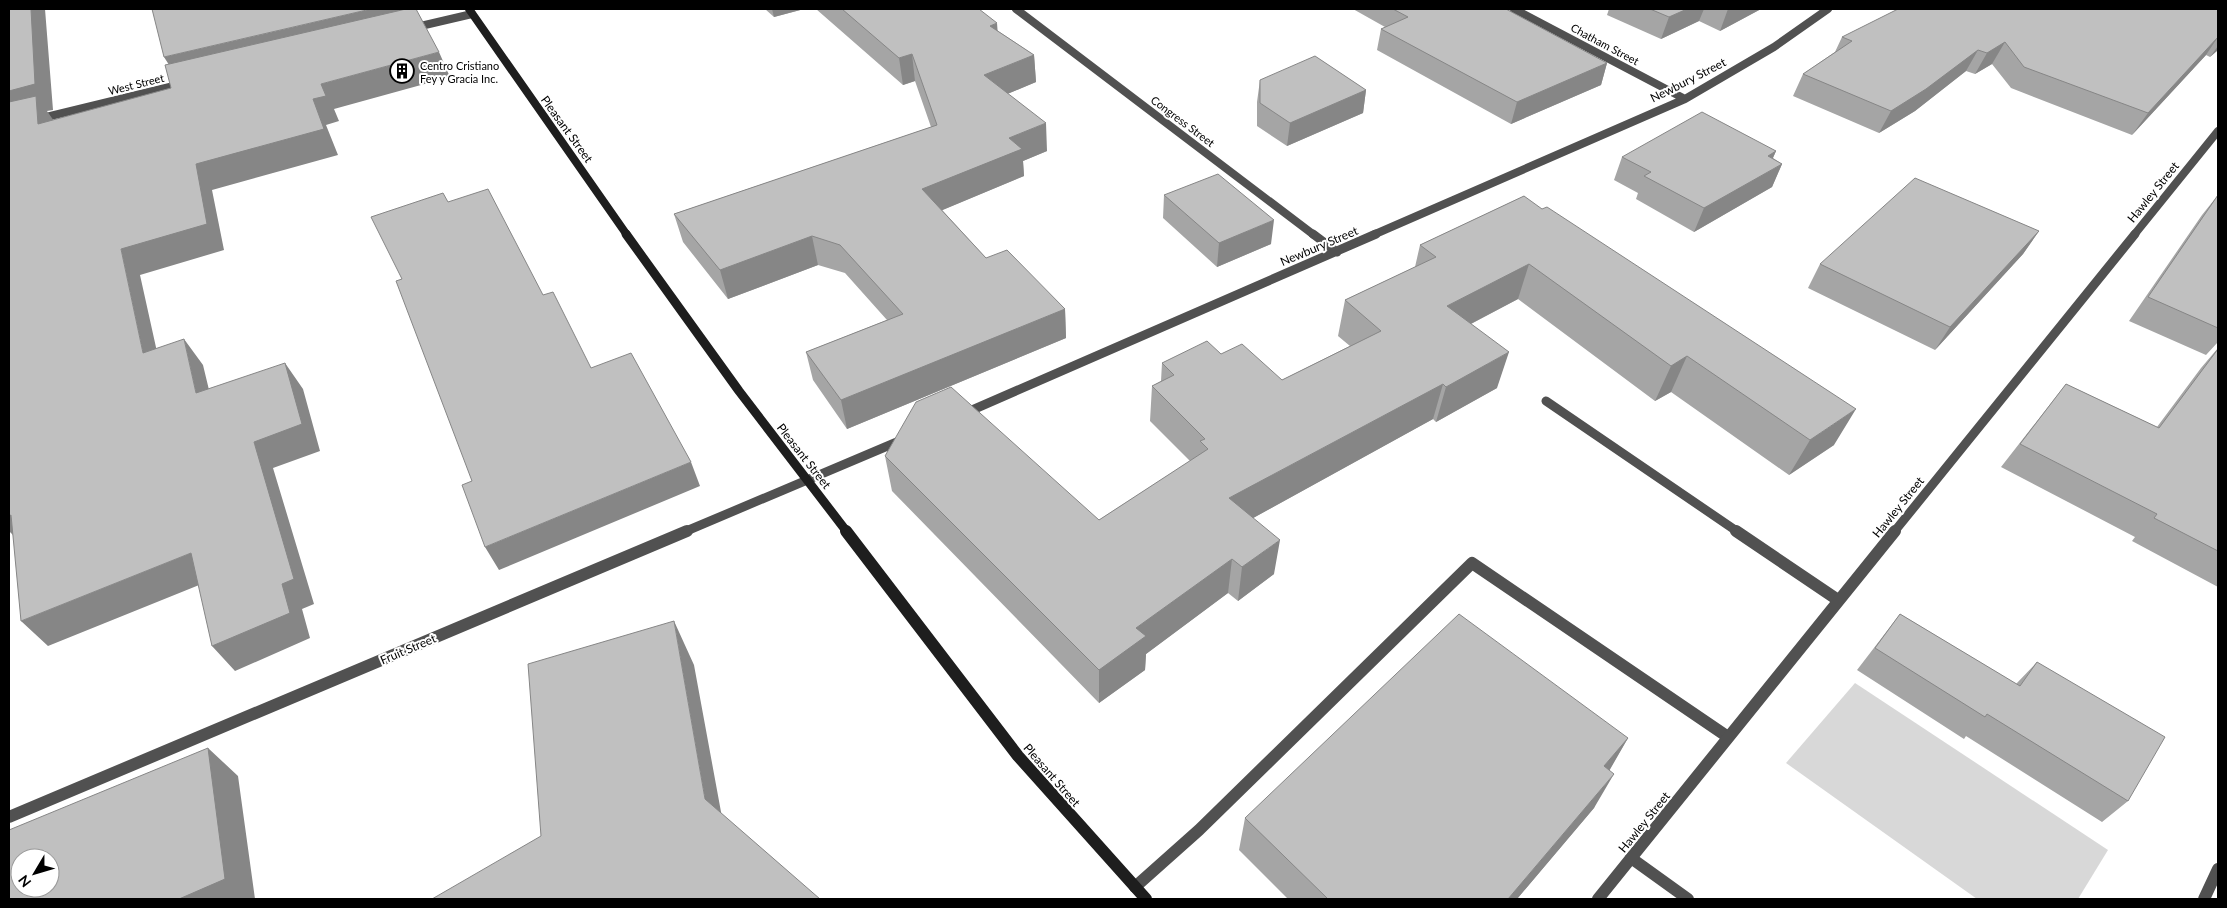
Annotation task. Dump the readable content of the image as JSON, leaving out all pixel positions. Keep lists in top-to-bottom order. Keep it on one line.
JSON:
{"streets":{"main road":["Pleasant Street"],"street":["Chatham Street","Newbury Street","West Street","Congress Street","Hawley Street","Fruit Street"]},"crossings":[["Chatham Street","Newbury Street"],["Newbury Street","Congress Street"],["Pleasant Street","Fruit Street"]],"places":{"building":["Centro Cristiano Fey y Gracia Inc."]},"north":"bottom left"}
